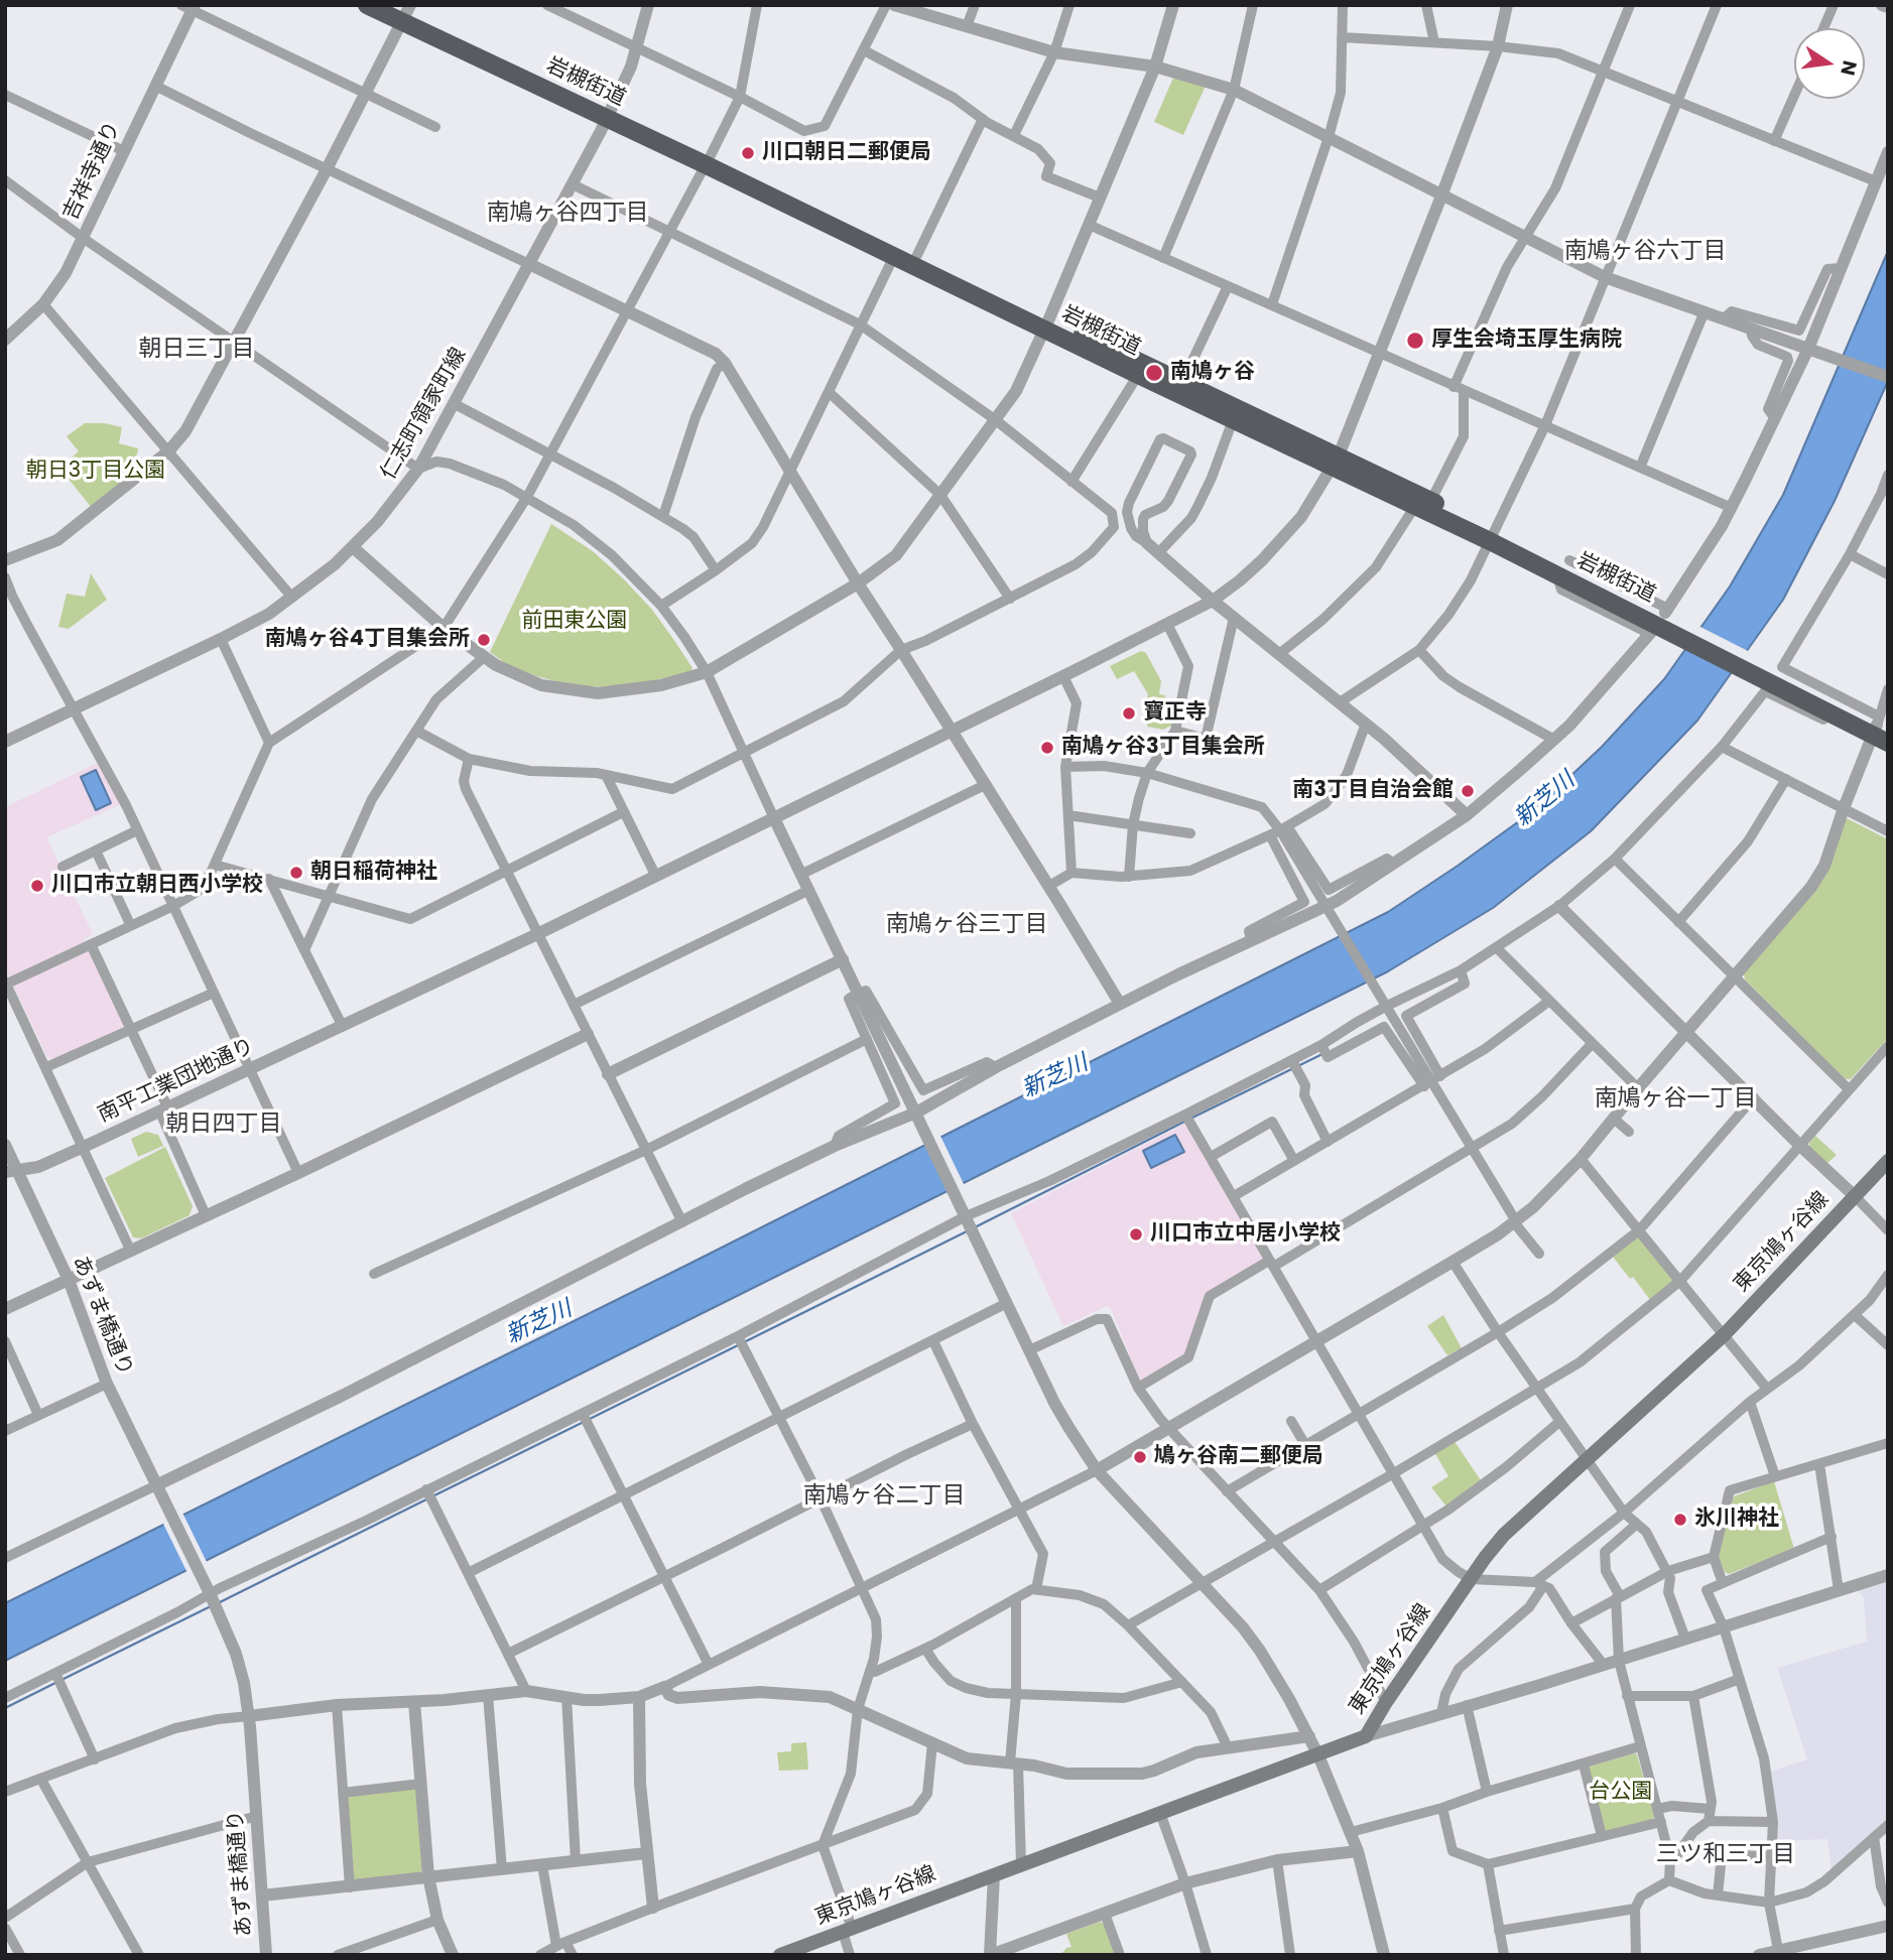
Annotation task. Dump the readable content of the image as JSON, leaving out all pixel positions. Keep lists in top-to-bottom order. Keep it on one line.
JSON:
{"streets":{"highway":["岩槻街道"],"main road":["東京鳩ヶ谷線"],"street":["吉祥寺通り","仁志町領家町線","南平工業団地通り","あずま橋通り"]},"crossings":[["岩槻街道","仁志町領家町線"],["岩槻街道","南平工業団地通り"],["南平工業団地通り","あずま橋通り"]],"districts":["南鳩ヶ谷四丁目","南鳩ヶ谷六丁目","朝日三丁目","南鳩ヶ谷三丁目","南鳩ヶ谷一丁目","朝日四丁目","南鳩ヶ谷二丁目","三ツ和三丁目"],"water":["新芝川"],"parks":["朝日3丁目公園","前田東公園","台公園"],"places":["川口朝日二郵便局","厚生会埼玉厚生病院","南鳩ヶ谷","南鳩ヶ谷4丁目集会所","寶正寺","南鳩ヶ谷3丁目集会所","南3丁目自治会館","朝日稲荷神社","川口市立朝日西小学校","川口市立中居小学校","鳩ヶ谷南二郵便局","氷川神社"],"north":"right"}
